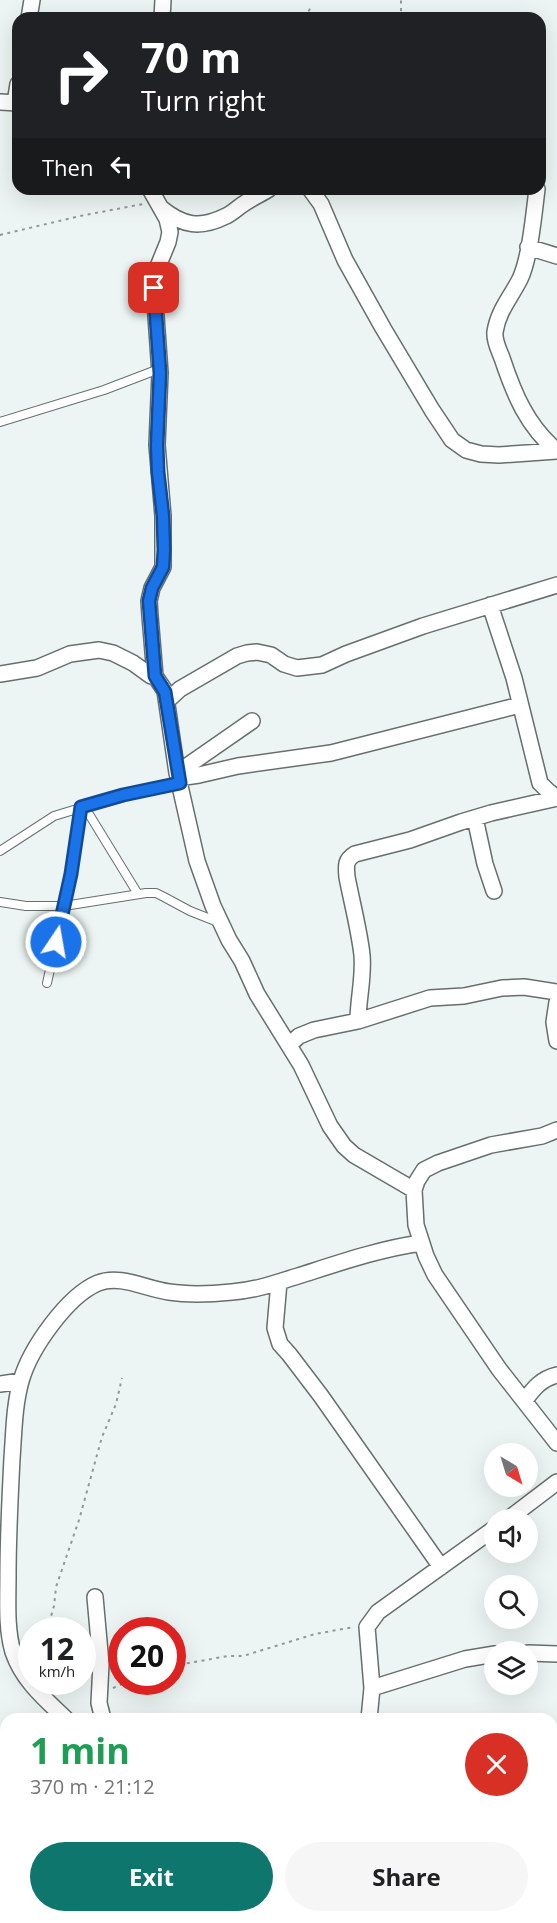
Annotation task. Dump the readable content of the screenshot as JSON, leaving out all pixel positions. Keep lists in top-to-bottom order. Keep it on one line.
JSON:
{"north":"bottom right","page":{"turn":["70 m","Turn right"],"then":"Then","speed":"12 km/h","limit":"20","heading":["1 min","370 m · 21:12"],"buttons":["Exit","Share"]}}
